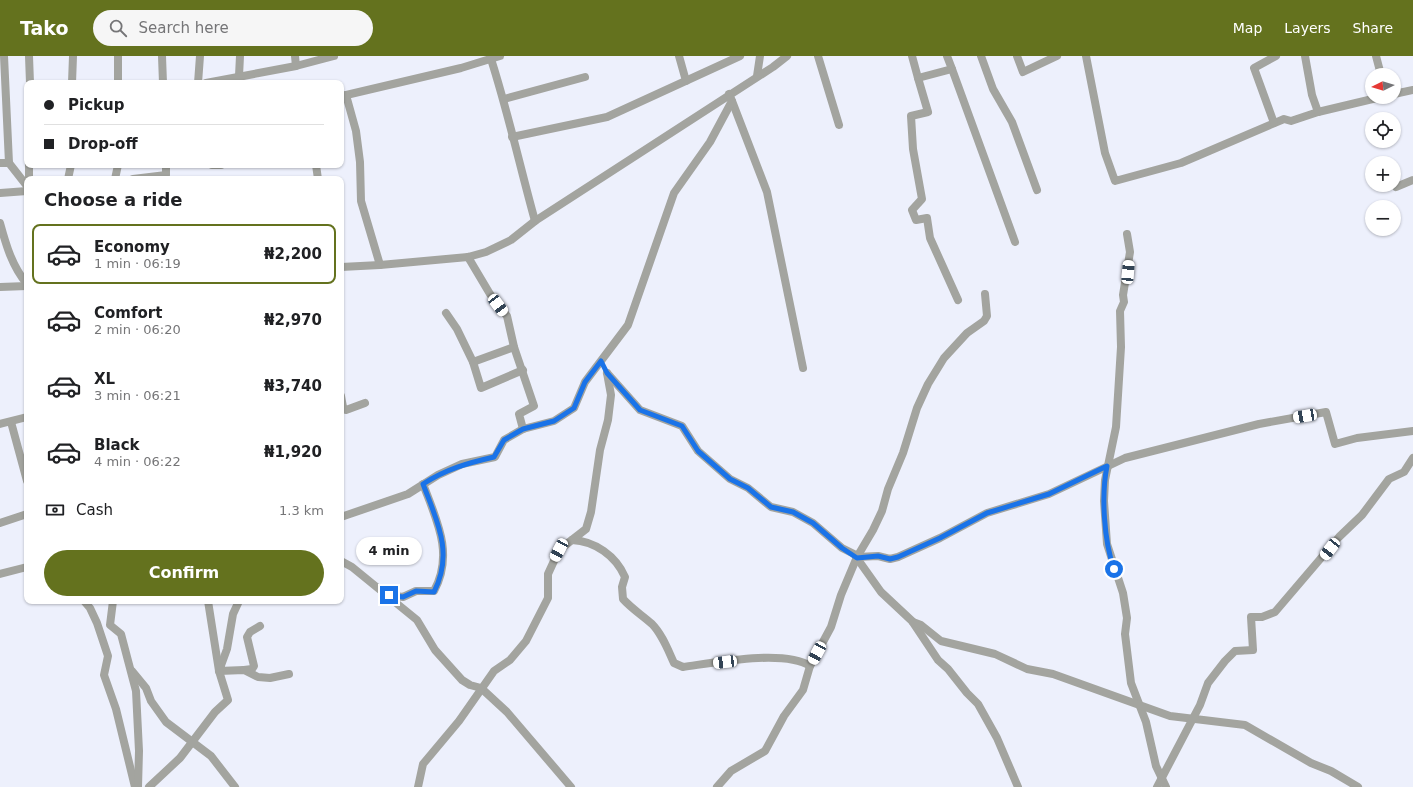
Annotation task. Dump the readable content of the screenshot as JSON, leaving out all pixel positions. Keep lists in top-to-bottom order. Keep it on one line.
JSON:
{"north":"left","page":{"header":"Tako","search":"Search here","nav":["Map","Layers","Share"],"map_buttons":["+","−"],"banner":["Pickup","Drop-off"],"heading":"Choose a ride","list":[{"name":"Economy","note":"1 min · 06:19","value":"₦2,200"},{"name":"Comfort","note":"2 min · 06:20","value":"₦2,970"},{"name":"XL","note":"3 min · 06:21","value":"₦3,740"},{"name":"Black","note":"4 min · 06:22","value":"₦1,920"}],"pay":["Cash","1.3 km"],"bubble":"4 min","buttons":"Confirm"}}
